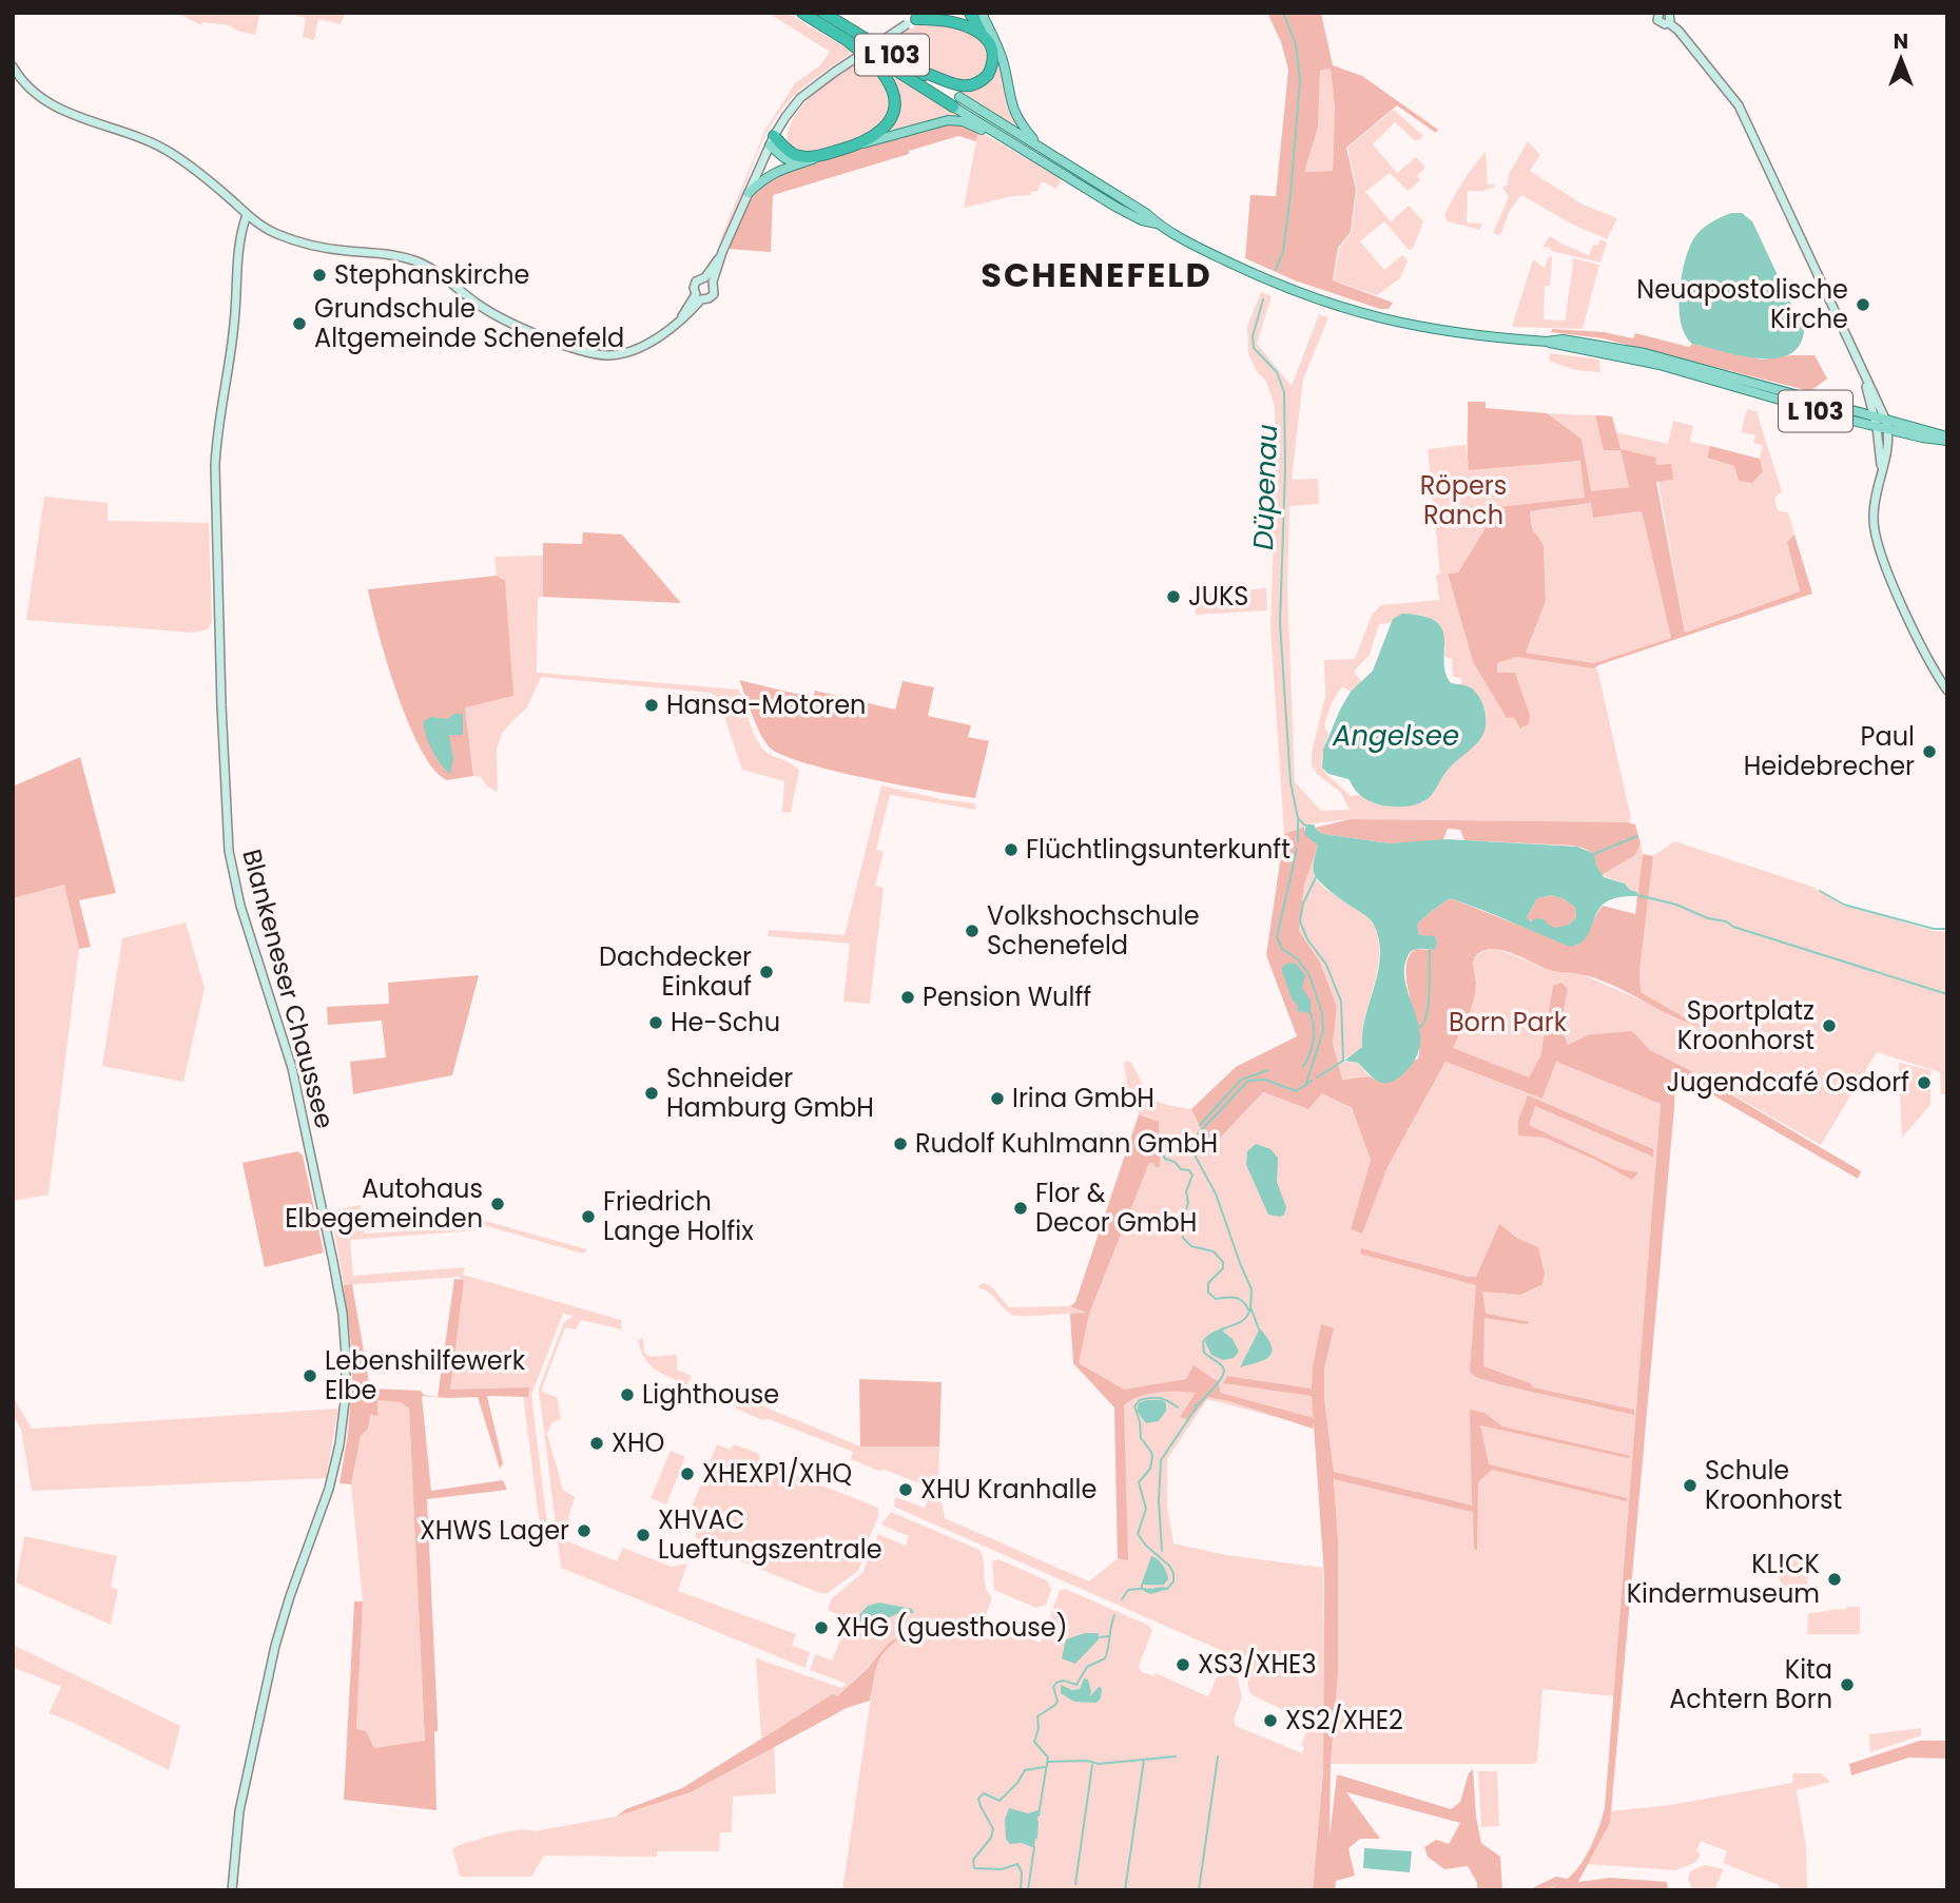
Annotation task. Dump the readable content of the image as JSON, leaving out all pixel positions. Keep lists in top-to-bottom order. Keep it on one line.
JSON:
{"streets":{"highway":["L 103"],"main road":["Blankeneser Chaussee"]},"districts":["SCHENEFELD"],"water":["Düpenau","Angelsee"],"parks":["Röpers Ranch","Born Park"],"places":["Stephanskirche","Neuapostolische Kirche","Grundschule Altgemeinde Schenefeld","JUKS","Hansa-Motoren","Paul Heidebrecher","Flüchtlingsunterkunft","Volkshochschule Schenefeld","Dachdecker Einkauf","Pension Wulff","He-Schu","Sportplatz Kroonhorst","Jugendcafé Osdorf","Schneider Hamburg GmbH","Irina GmbH","Rudolf Kuhlmann GmbH","Autohaus Elbegemeinden","Flor & Decor GmbH","Friedrich Lange Holfix","Lebenshilfewerk Elbe","Lighthouse","XHO","XHEXP1/XHQ","Schule Kroonhorst","XHU Kranhalle","XHWS Lager","XHVAC Lueftungszentrale","KL!CK Kindermuseum","XHG (guesthouse)","XS3/XHE3","Kita Achtern Born","XS2/XHE2"],"north":"top"}
